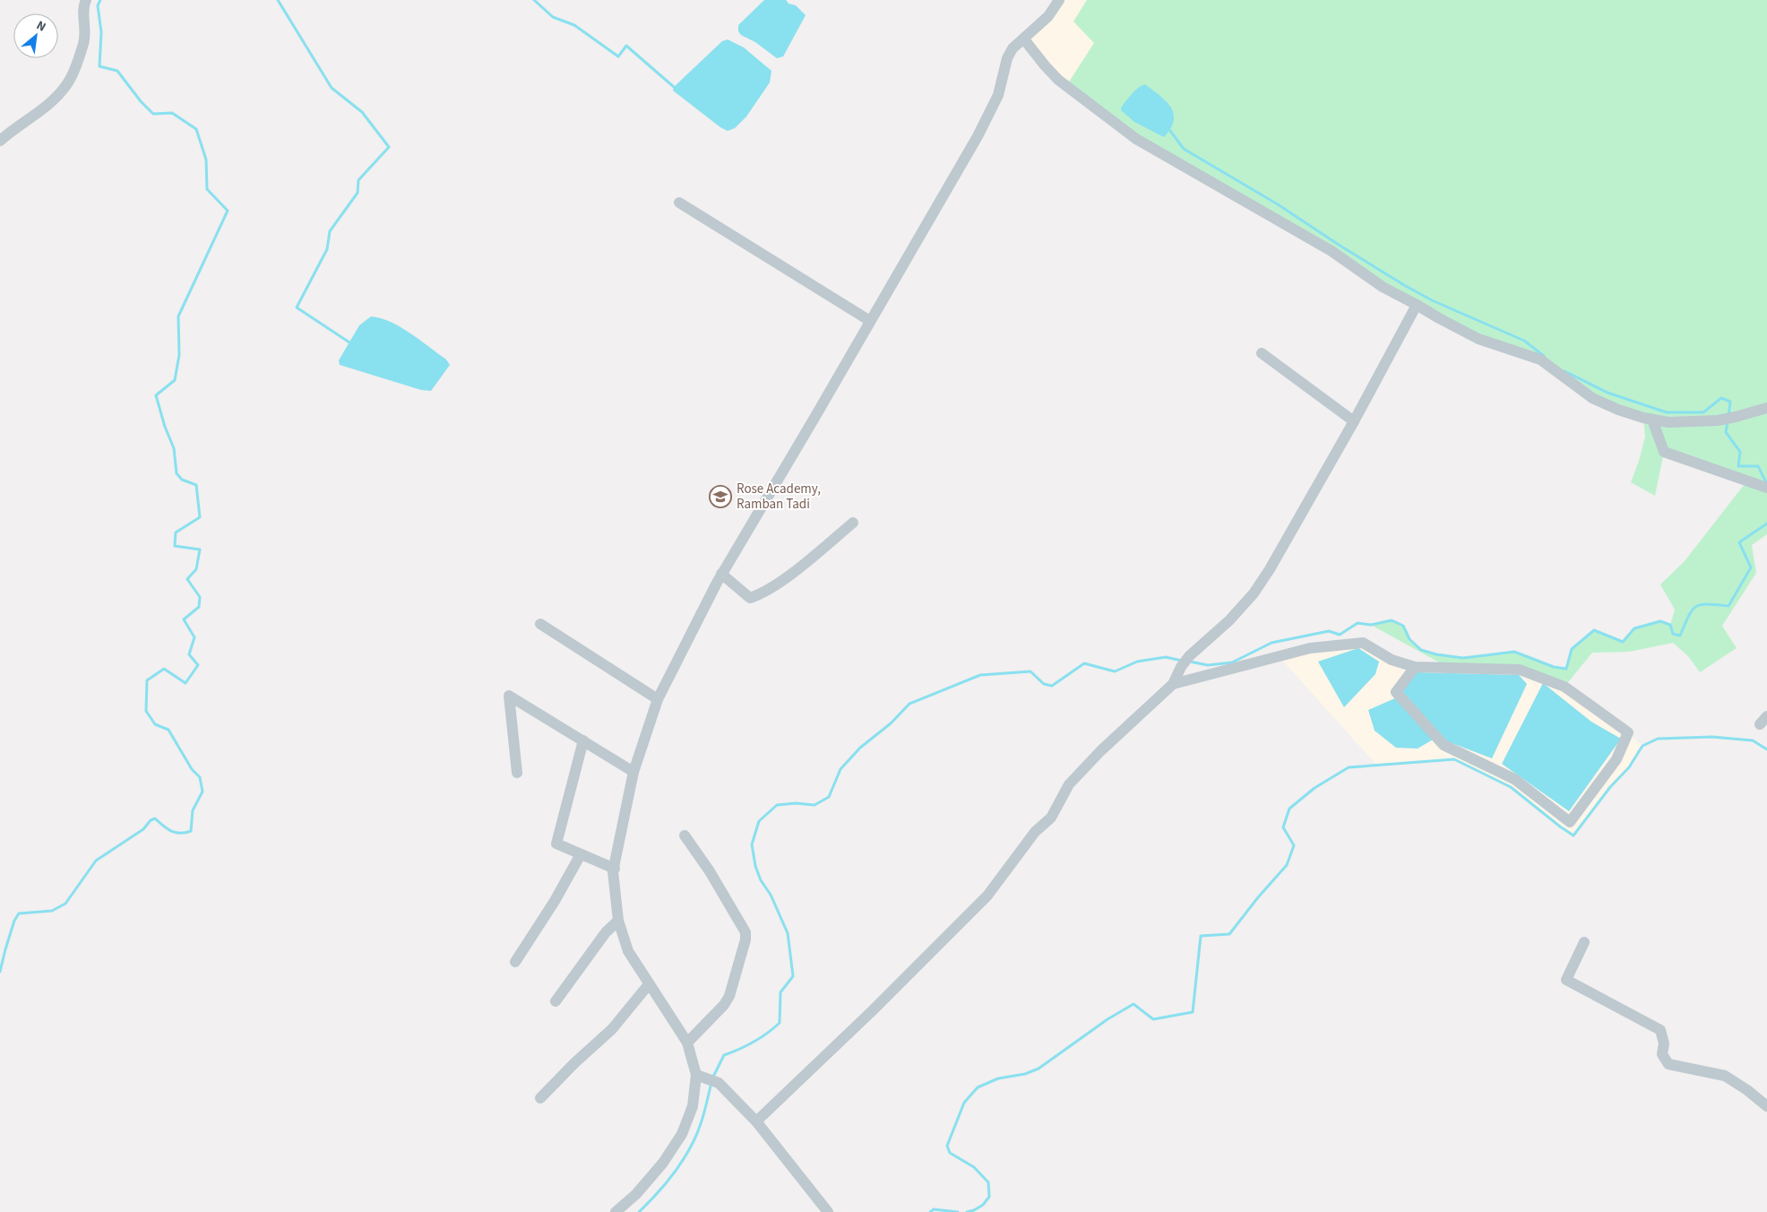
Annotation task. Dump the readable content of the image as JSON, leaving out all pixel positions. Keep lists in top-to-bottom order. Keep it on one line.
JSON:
{"places":{"school or university":["Rose Academy, Ramban Tadi"]},"north":"top right"}
